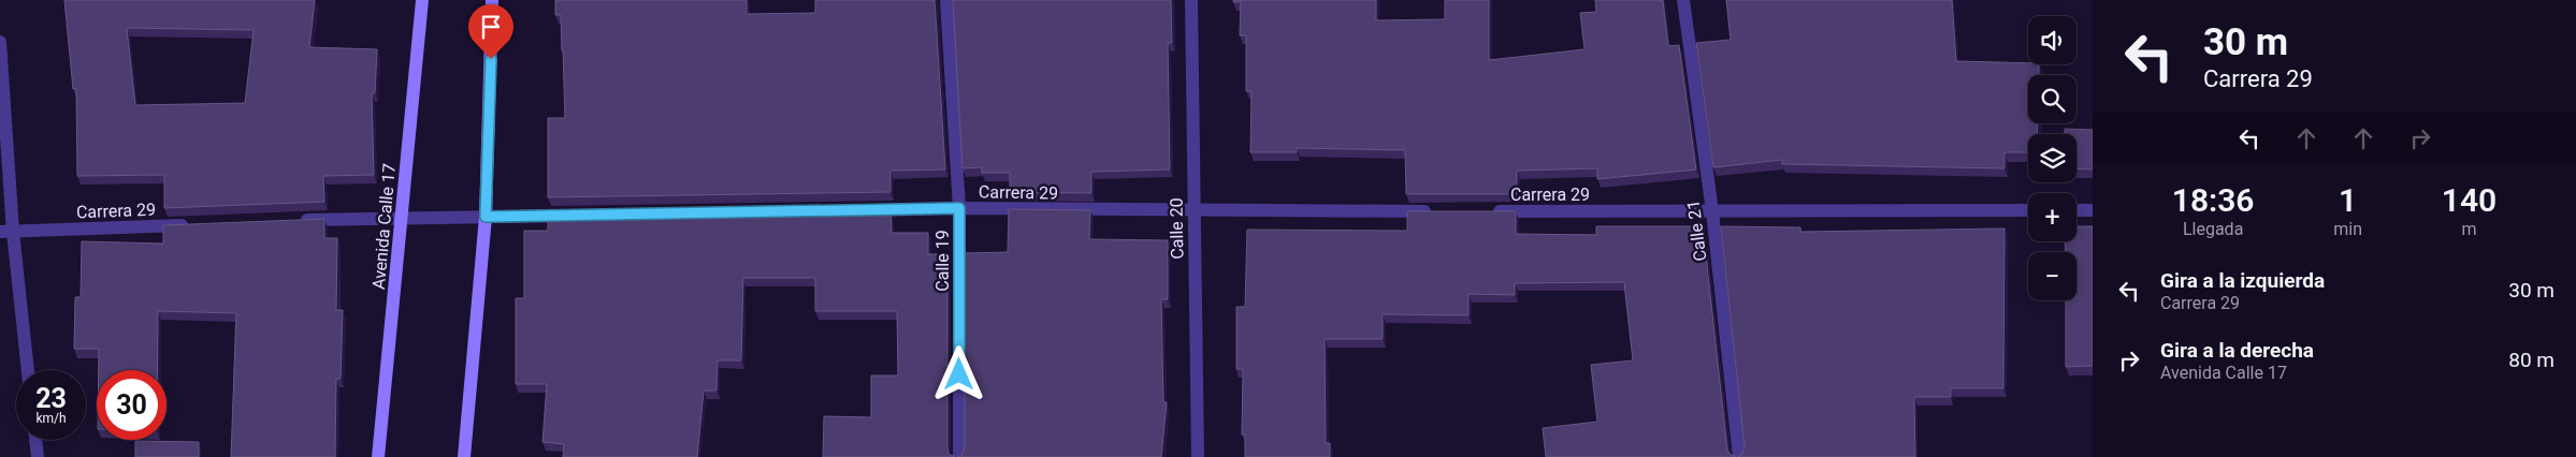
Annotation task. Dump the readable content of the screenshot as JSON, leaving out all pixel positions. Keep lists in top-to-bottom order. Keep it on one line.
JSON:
{"streets":{"main road":["Avenida Calle 17"],"street":["Carrera 29","Calle 20","Calle 21","Calle 19"]},"crossings":[["Carrera 29","Calle 20"],["Carrera 29","Calle 21"],["Carrera 29","Calle 19"]],"page":{"turn":["30 m","Carrera 29"],"map_buttons":["+","−"],"eta":["18:36","Llegada","1","min","140","m"],"list":[{"name":"Gira a la izquierda","note":"Carrera 29","value":"30 m"},{"name":"Gira a la derecha","note":"Avenida Calle 17","value":"80 m"}],"speed":"23 km/h","limit":"30"}}
